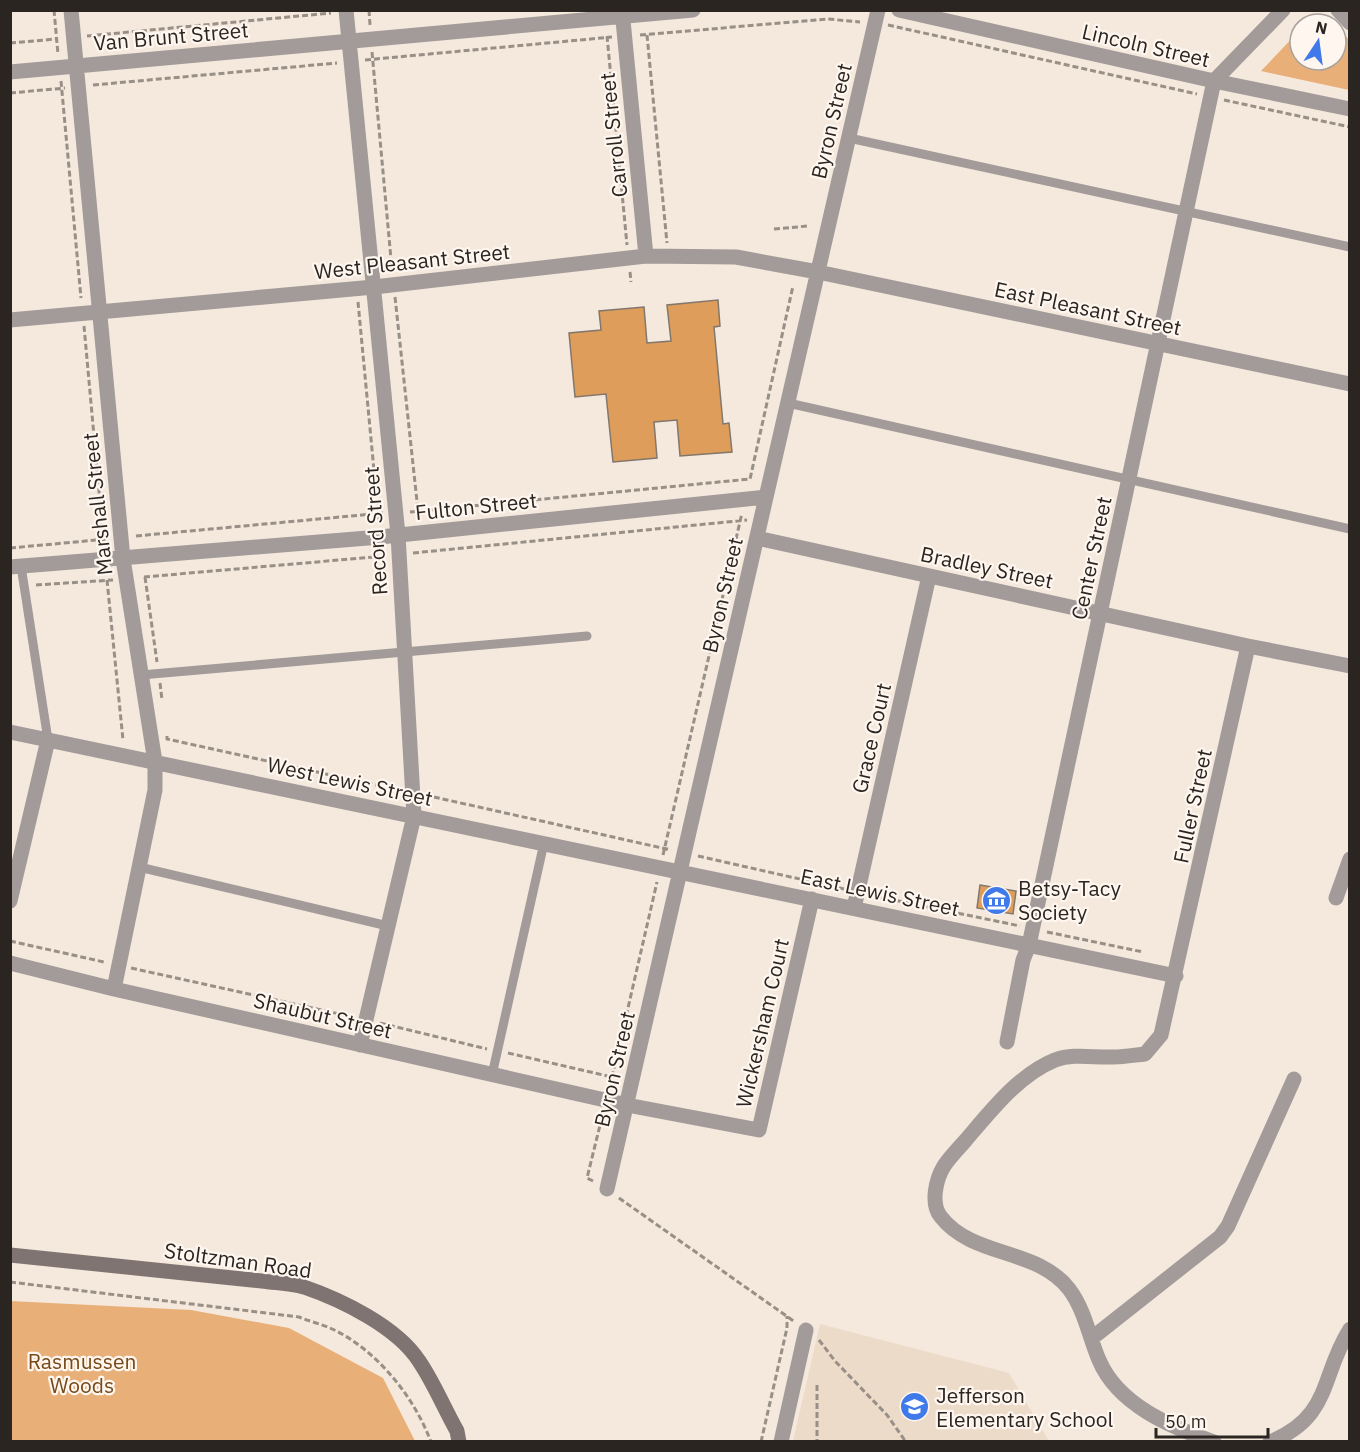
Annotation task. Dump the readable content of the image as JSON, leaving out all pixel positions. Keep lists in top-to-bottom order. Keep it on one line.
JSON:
{"streets":{"street":["Van Brunt Street","Lincoln Street","Byron Street","Carroll Street","West Pleasant Street","East Pleasant Street","Marshall Street","Fulton Street","Record Street","Center Street","Bradley Street","Grace Court","West Lewis Street","Fuller Street","East Lewis Street","Shaubut Street","Wickersham Court","Stoltzman Road"]},"crossings":[["Van Brunt Street","Carroll Street"],["Van Brunt Street","Marshall Street"],["Van Brunt Street","Record Street"],["Lincoln Street","Center Street"],["Byron Street","West Pleasant Street"],["Byron Street","East Pleasant Street"],["Byron Street","Fulton Street"],["Byron Street","Bradley Street"],["Byron Street","West Lewis Street"],["Byron Street","East Lewis Street"],["Byron Street","Shaubut Street"],["Byron Street","Wickersham Court"],["Carroll Street","West Pleasant Street"],["West Pleasant Street","East Pleasant Street"],["West Pleasant Street","Marshall Street"],["West Pleasant Street","Record Street"],["East Pleasant Street","Center Street"],["Marshall Street","Fulton Street"],["Marshall Street","West Lewis Street"],["Marshall Street","Shaubut Street"],["Fulton Street","Record Street"],["Record Street","West Lewis Street"],["Record Street","Shaubut Street"],["Center Street","Bradley Street"],["Center Street","East Lewis Street"],["Bradley Street","Grace Court"],["Bradley Street","Fuller Street"],["Grace Court","East Lewis Street"],["West Lewis Street","East Lewis Street"],["Fuller Street","East Lewis Street"],["East Lewis Street","Wickersham Court"],["Shaubut Street","Wickersham Court"]],"parks":["Rasmussen Woods"],"places":{"museum":["Betsy-Tacy Society"],"school or university":["Jefferson Elementary School"]},"scale_bar":"50 m","north":"top"}
